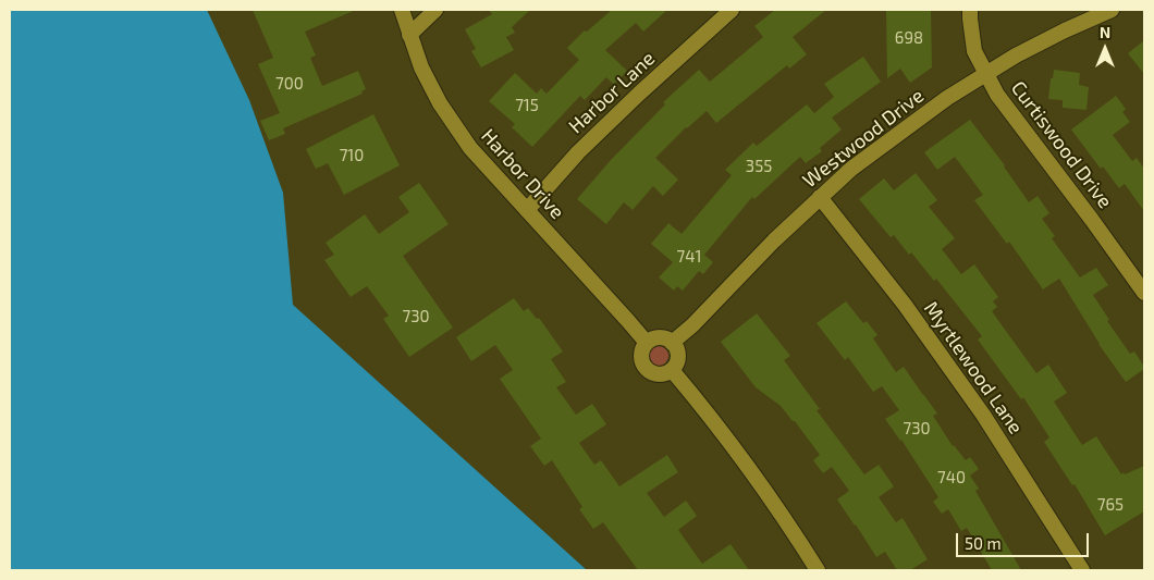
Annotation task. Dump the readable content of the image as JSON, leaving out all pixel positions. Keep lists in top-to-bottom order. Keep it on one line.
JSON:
{"streets":{"street":["Harbor Lane","Westwood Drive","Curtiswood Drive","Harbor Drive","Myrtlewood Lane"]},"crossings":[["Harbor Lane","Harbor Drive"],["Westwood Drive","Curtiswood Drive"],["Westwood Drive","Harbor Drive"],["Westwood Drive","Myrtlewood Lane"]],"house_numbers":["698","700","715","710","355","741","730","730","740","765"],"scale_bar":"50 m","north":"top"}
